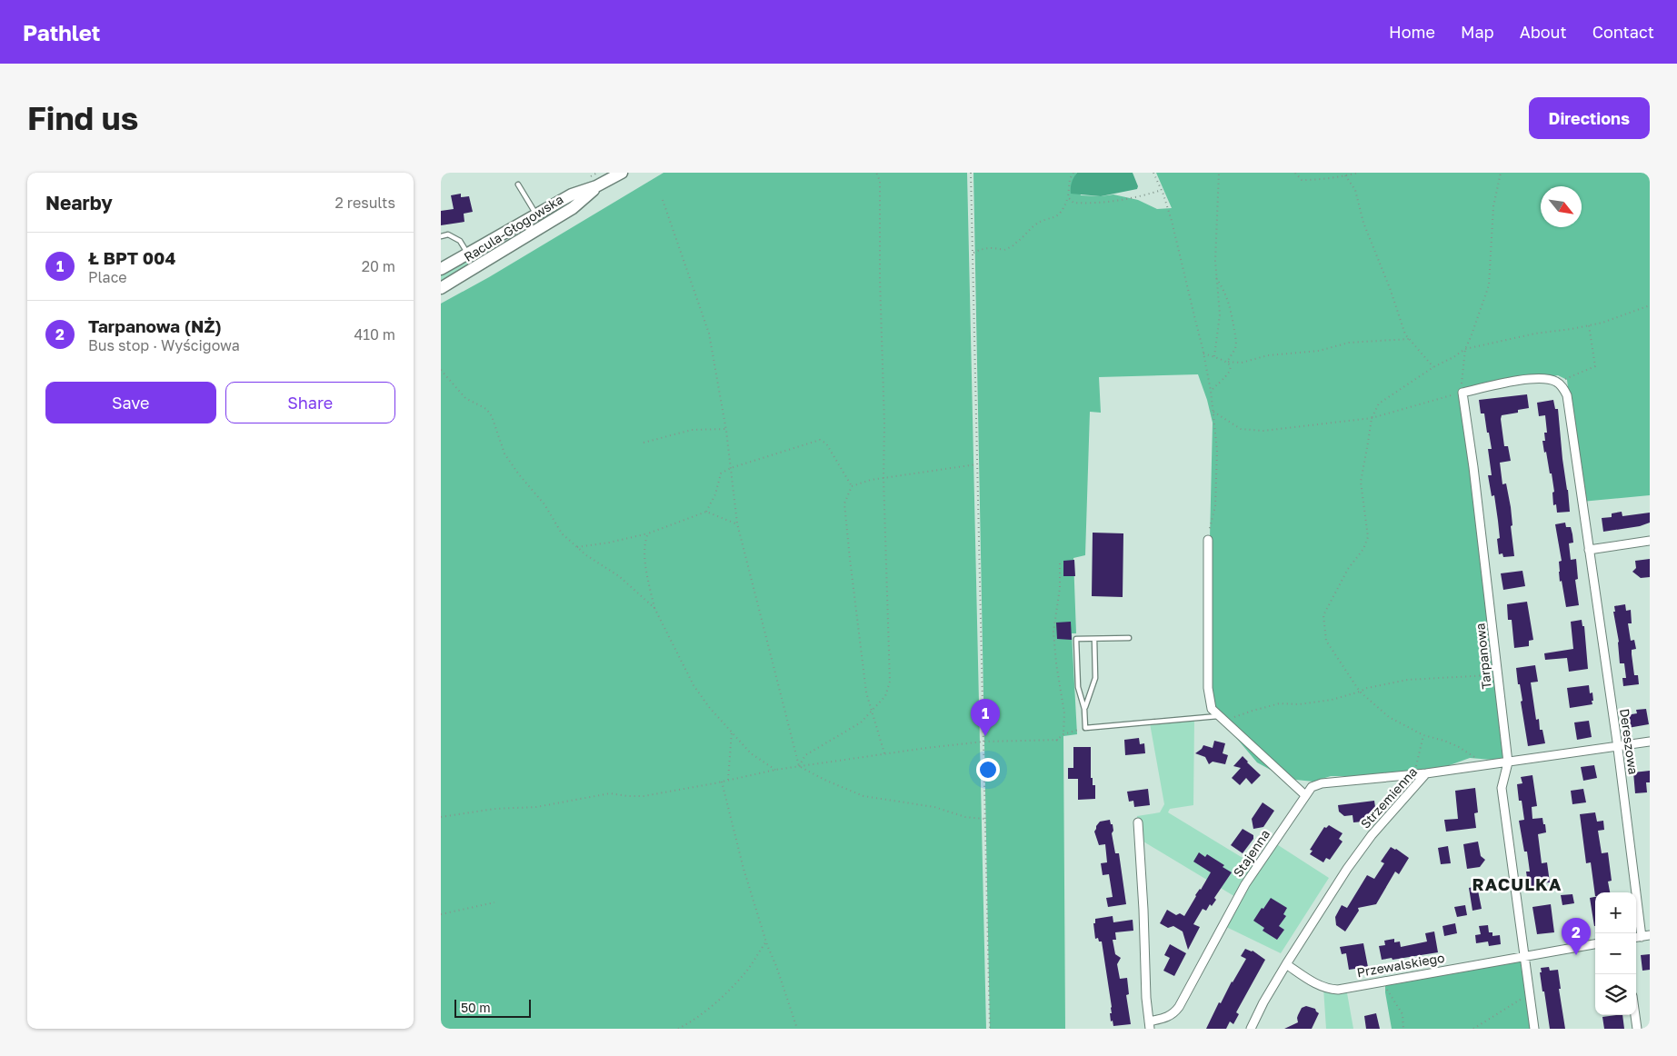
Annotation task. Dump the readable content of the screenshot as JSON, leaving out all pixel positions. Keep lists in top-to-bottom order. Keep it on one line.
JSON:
{"streets":{"main road":["Racula-Głogowska"],"street":["Tarpanowa","Dereszowa","Strzemienna","Stajenna","Przewalskiego"]},"crossings":[["Tarpanowa","Strzemienna"],["Tarpanowa","Przewalskiego"],["Dereszowa","Strzemienna"],["Strzemienna","Stajenna"],["Strzemienna","Przewalskiego"]],"districts":["RACULKA"],"scale_bar":"50 m","north":"bottom right","page":{"header":"Pathlet","nav":["Home","Map","About","Contact"],"buttons":["Directions",["Save","Share"]],"title":"Find us","heading":["Nearby","2 results"],"list":[{"mark":"1","name":"Ł BPT 004","note":"Place","value":"20 m"},{"mark":"2","name":"Tarpanowa (NŻ)","note":"Bus stop · Wyścigowa","value":"410 m"}],"pins":["1","2"],"map_buttons":["+","−"],"scale":"50 m"}}
